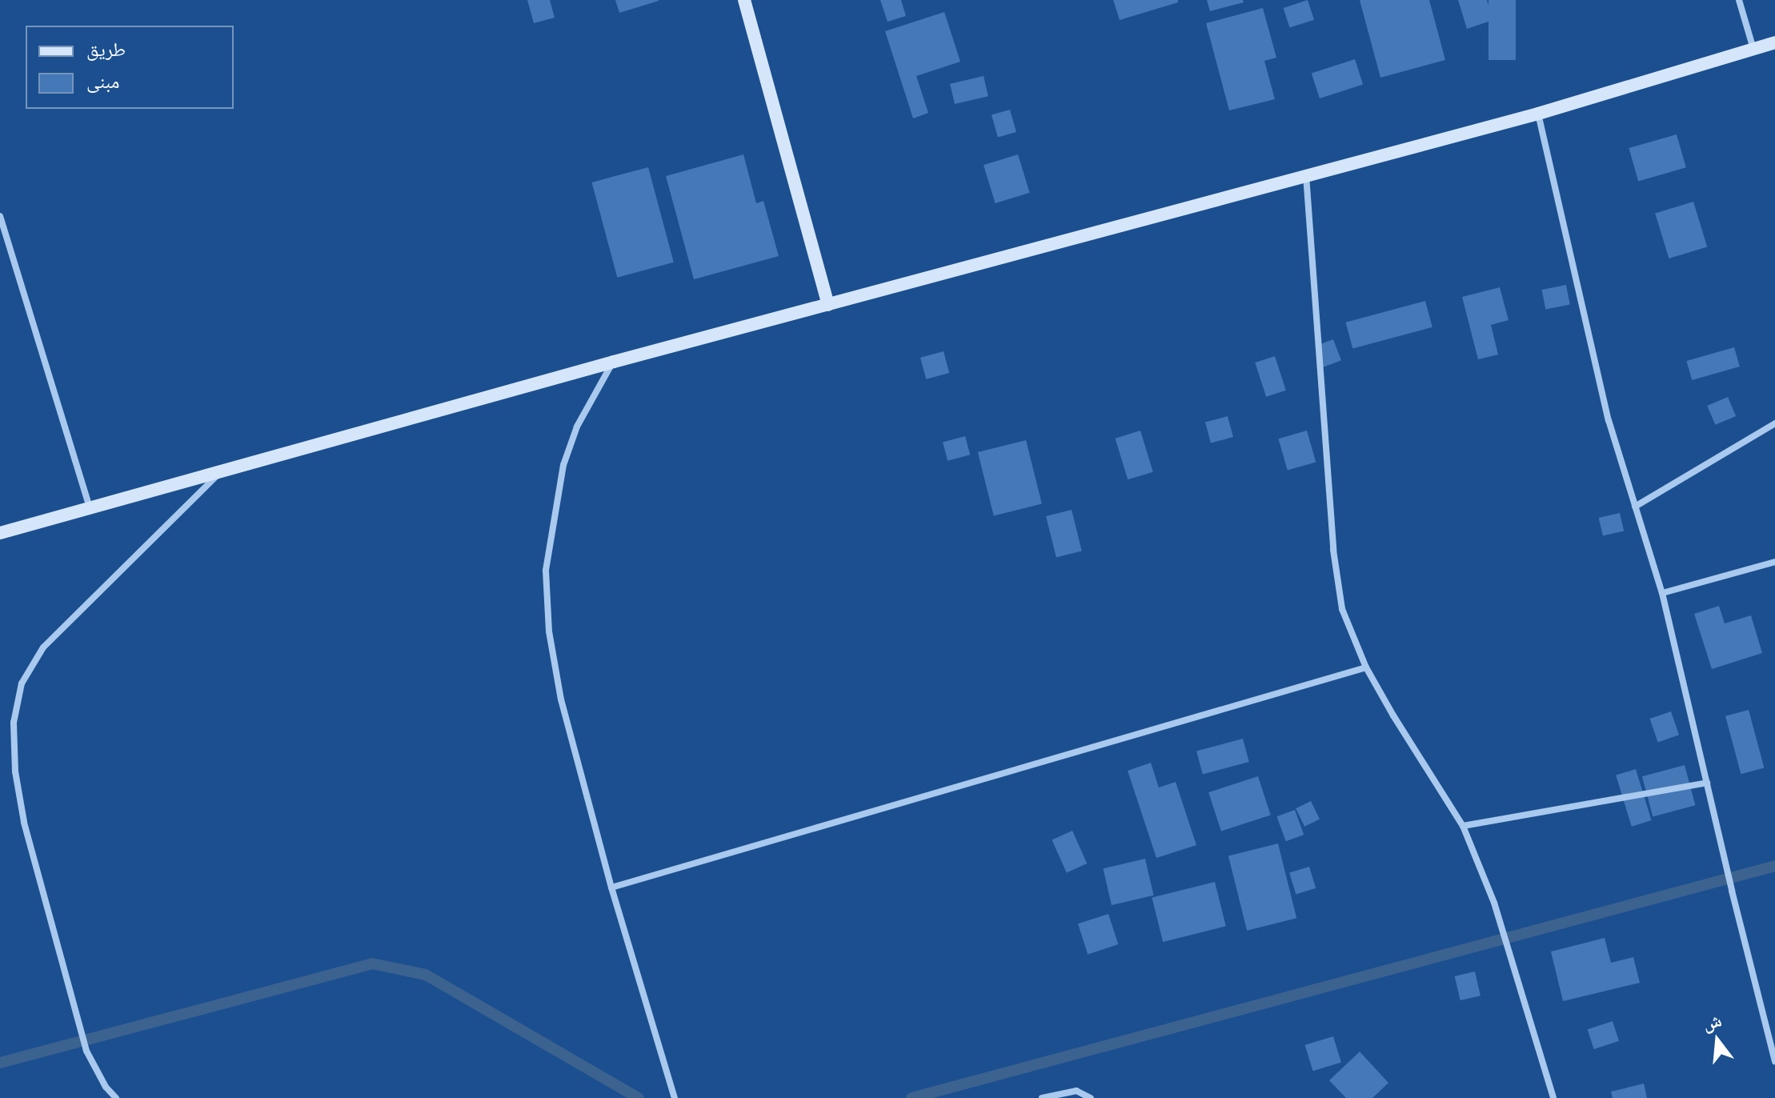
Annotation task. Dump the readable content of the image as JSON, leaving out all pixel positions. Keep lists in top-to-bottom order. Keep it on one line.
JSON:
{"legend":["طريق","مبنى"],"north":"top"}
